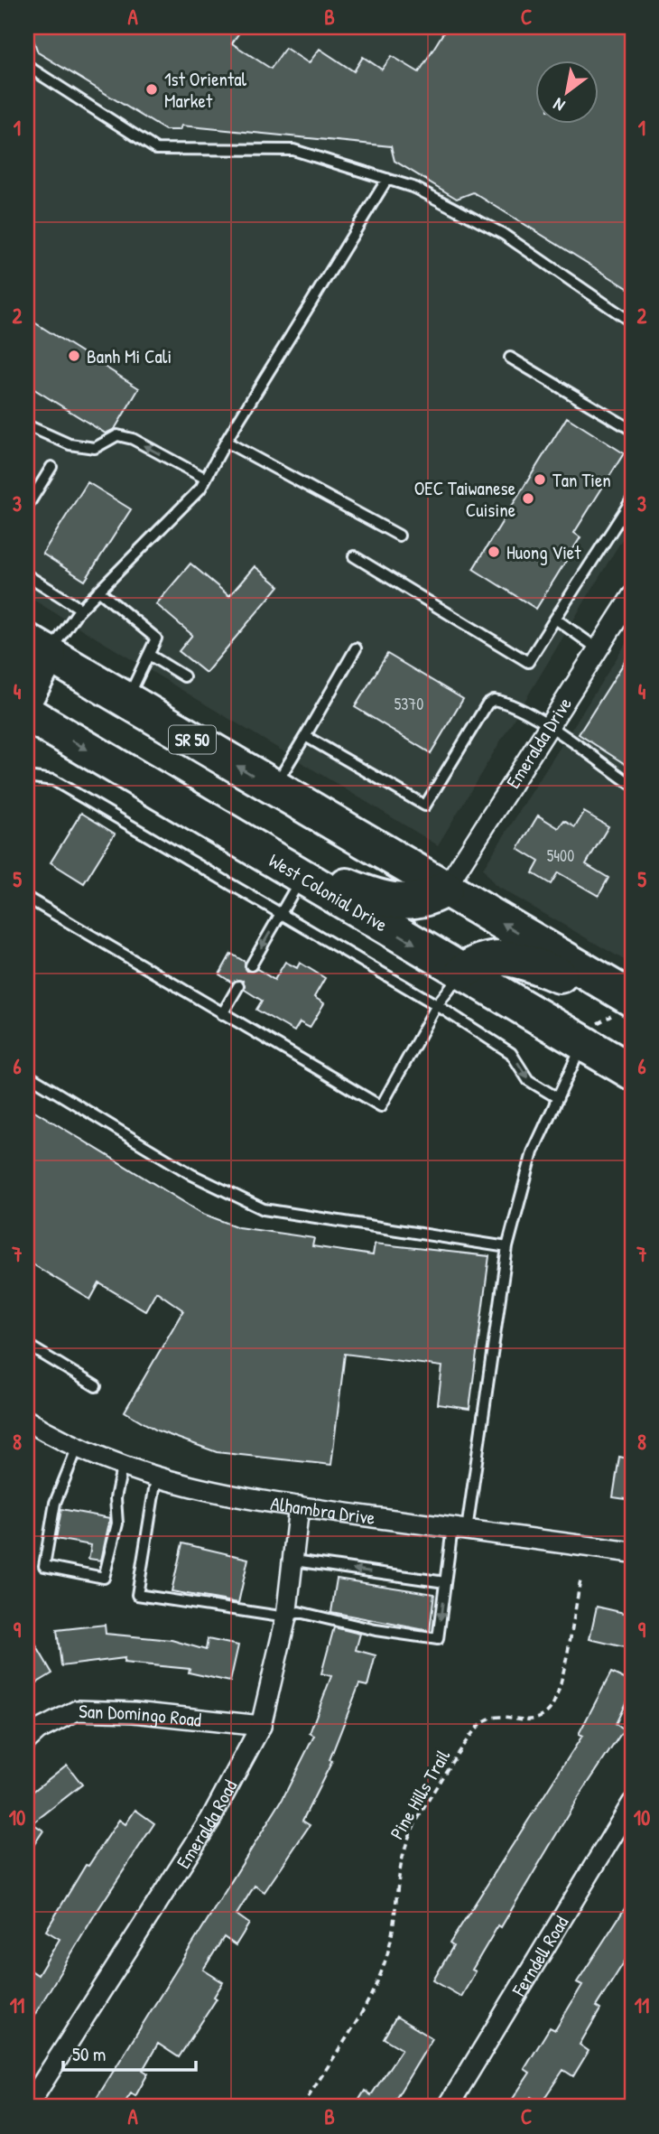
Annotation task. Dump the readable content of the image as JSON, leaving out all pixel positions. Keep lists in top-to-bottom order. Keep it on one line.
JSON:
{"streets":{"highway":["SR 50","West Colonial Drive"],"street":["Emeralda Drive","Alhambra Drive","San Domingo Road","Emeralda Road","Ferndell Road"],"path":["Pine Hills Trail"]},"crossings":[["SR 50","Emeralda Drive"],["Alhambra Drive","Emeralda Road"],["San Domingo Road","Emeralda Road"]],"places":["1st Oriental Market","Banh Mi Cali","Tan Tien","OEC Taiwanese Cuisine","Huong Viet"],"house_numbers":["5370","5400"],"scale_bar":"50 m","north":"bottom left","grid":{"columns":["A","B","C"],"rows":["1","2","3","4","5","6","7","8","9","10","11"]}}
